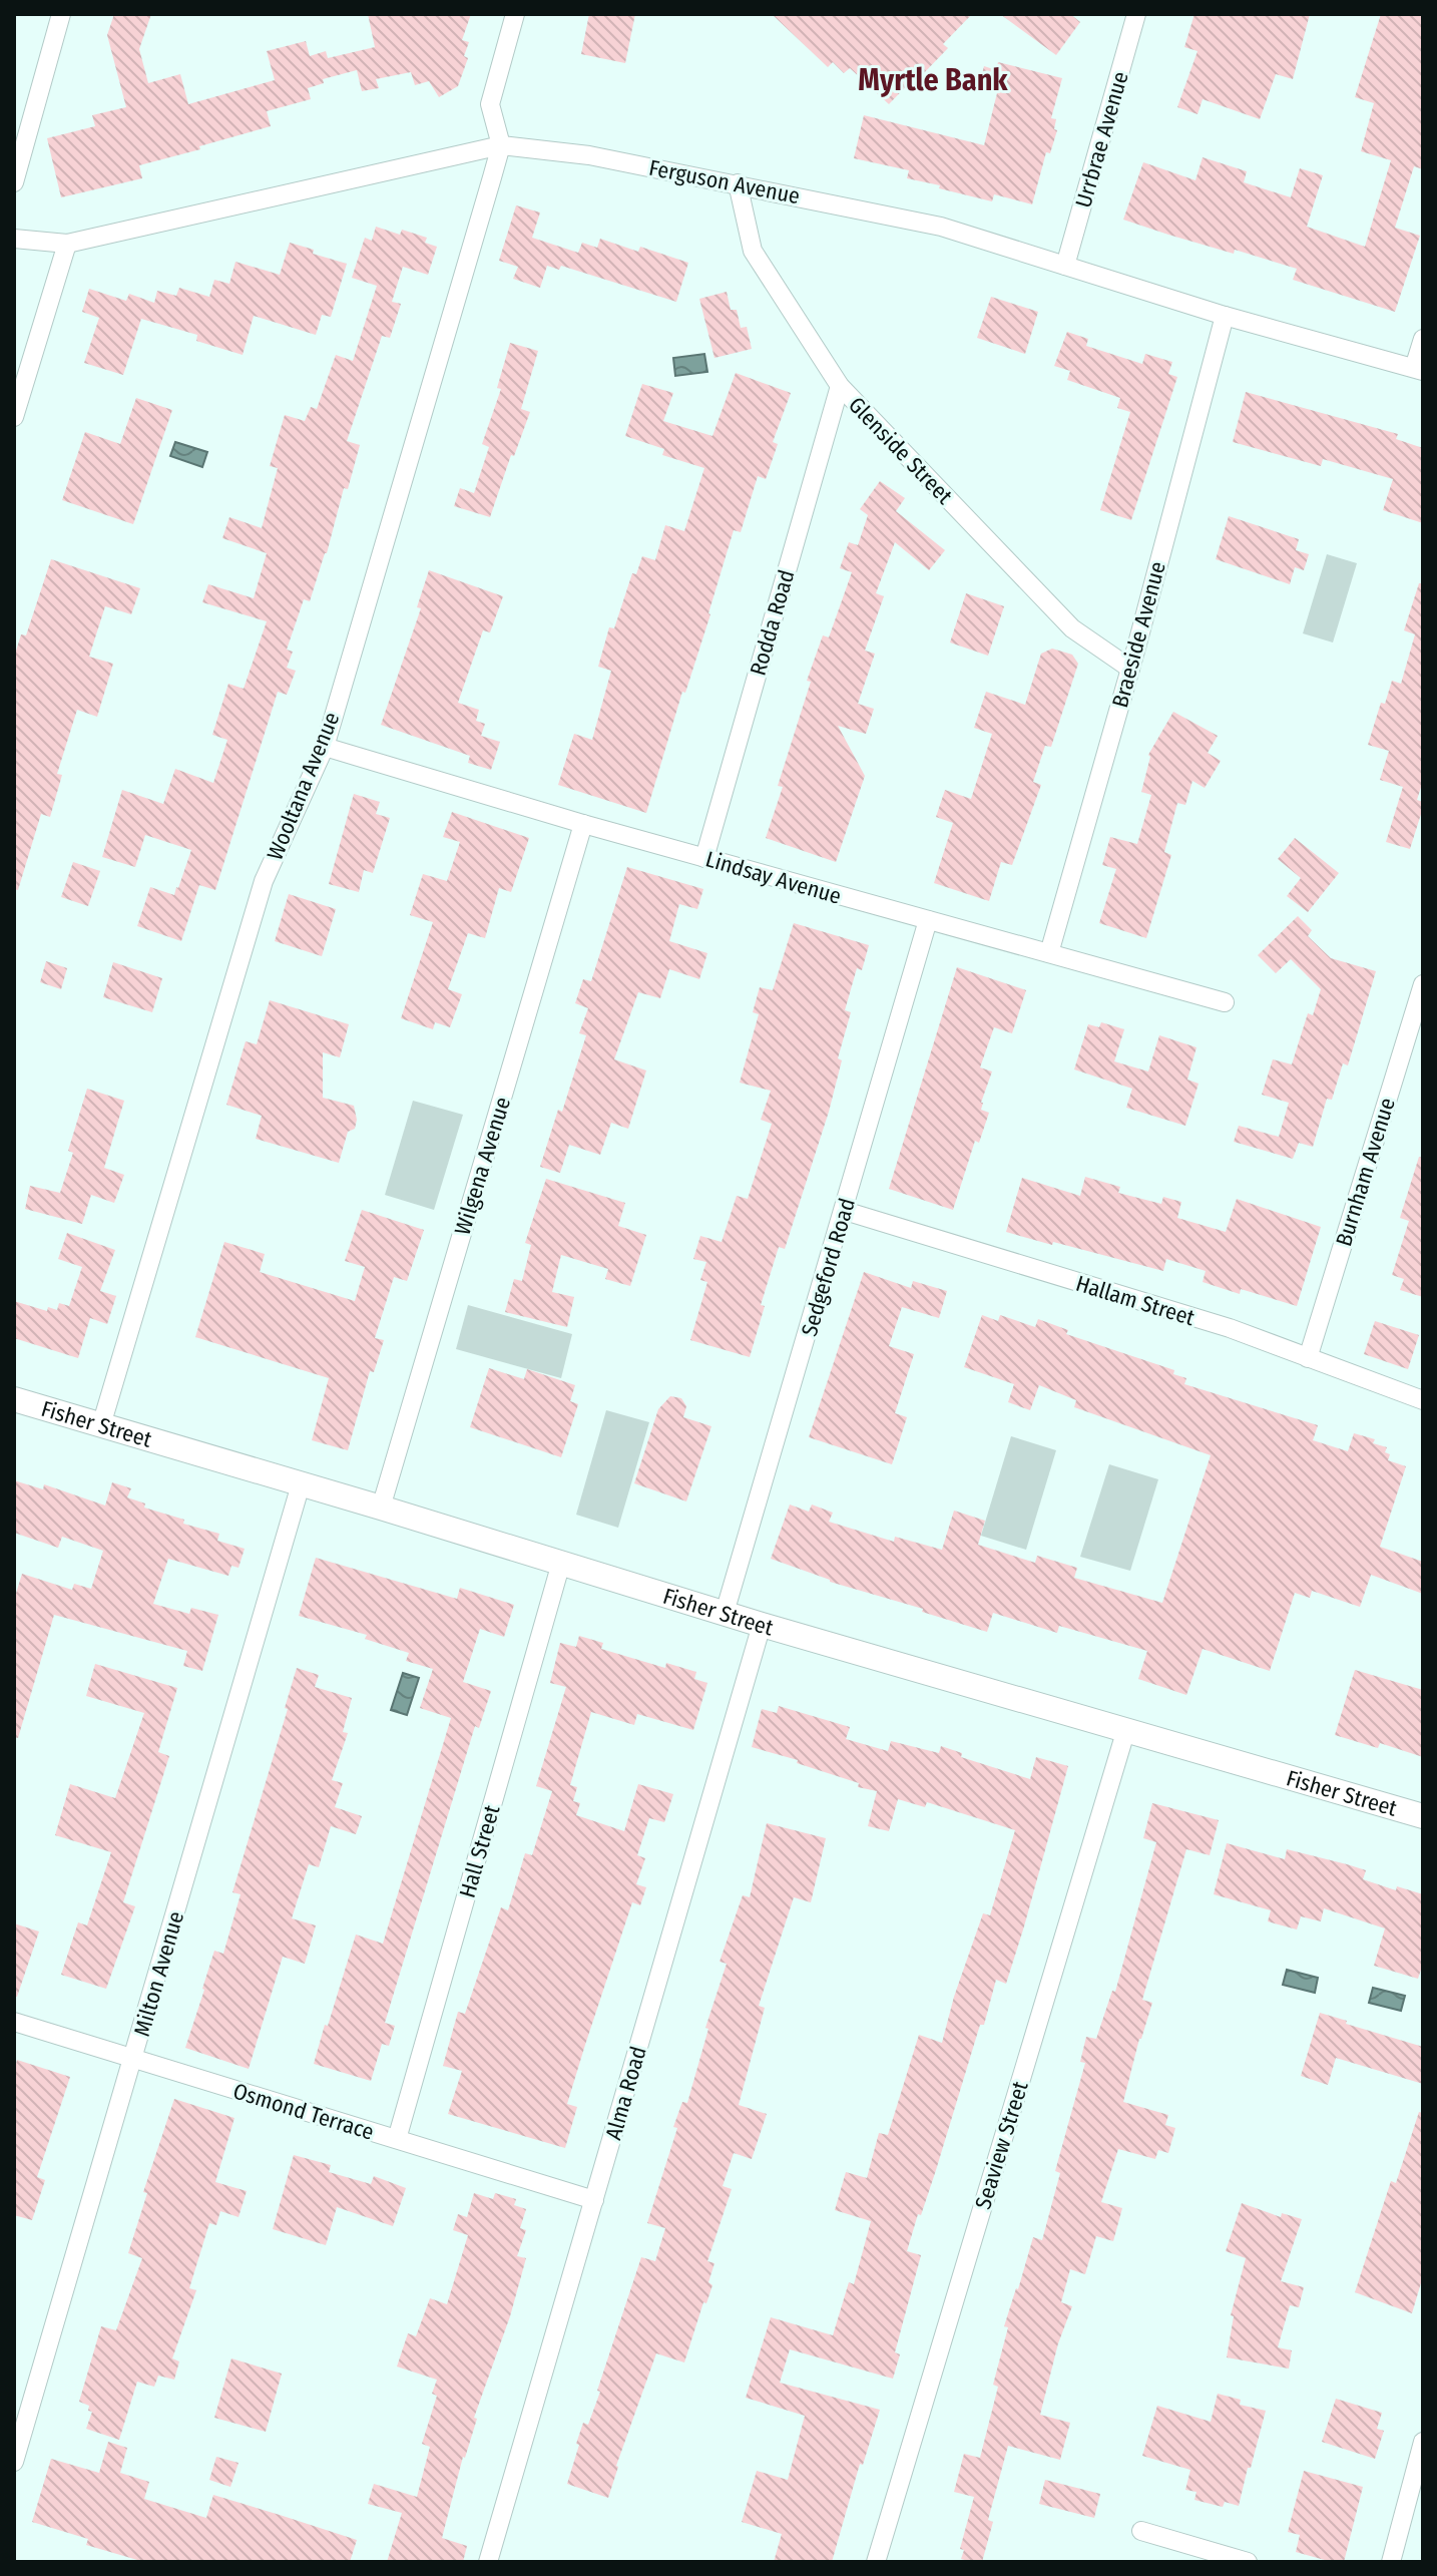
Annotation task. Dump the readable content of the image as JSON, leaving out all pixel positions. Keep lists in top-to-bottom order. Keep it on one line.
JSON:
{"streets":{"street":["Urrbrae Avenue","Ferguson Avenue","Glenside Street","Rodda Road","Braeside Avenue","Wooltana Avenue","Lindsay Avenue","Wilgena Avenue","Burnham Avenue","Sedgeford Road","Hallam Street","Fisher Street","Hall Street","Milton Avenue","Alma Road","Osmond Terrace","Seaview Street"]},"crossings":[["Urrbrae Avenue","Ferguson Avenue"],["Ferguson Avenue","Glenside Street"],["Ferguson Avenue","Braeside Avenue"],["Ferguson Avenue","Wooltana Avenue"],["Glenside Street","Rodda Road"],["Glenside Street","Braeside Avenue"],["Rodda Road","Lindsay Avenue"],["Braeside Avenue","Lindsay Avenue"],["Wooltana Avenue","Lindsay Avenue"],["Wooltana Avenue","Fisher Street"],["Lindsay Avenue","Wilgena Avenue"],["Lindsay Avenue","Sedgeford Road"],["Wilgena Avenue","Fisher Street"],["Burnham Avenue","Hallam Street"],["Sedgeford Road","Hallam Street"],["Sedgeford Road","Fisher Street"],["Fisher Street","Hall Street"],["Fisher Street","Milton Avenue"],["Fisher Street","Alma Road"],["Fisher Street","Seaview Street"],["Hall Street","Osmond Terrace"],["Milton Avenue","Osmond Terrace"],["Alma Road","Osmond Terrace"]],"districts":["Myrtle Bank"]}
